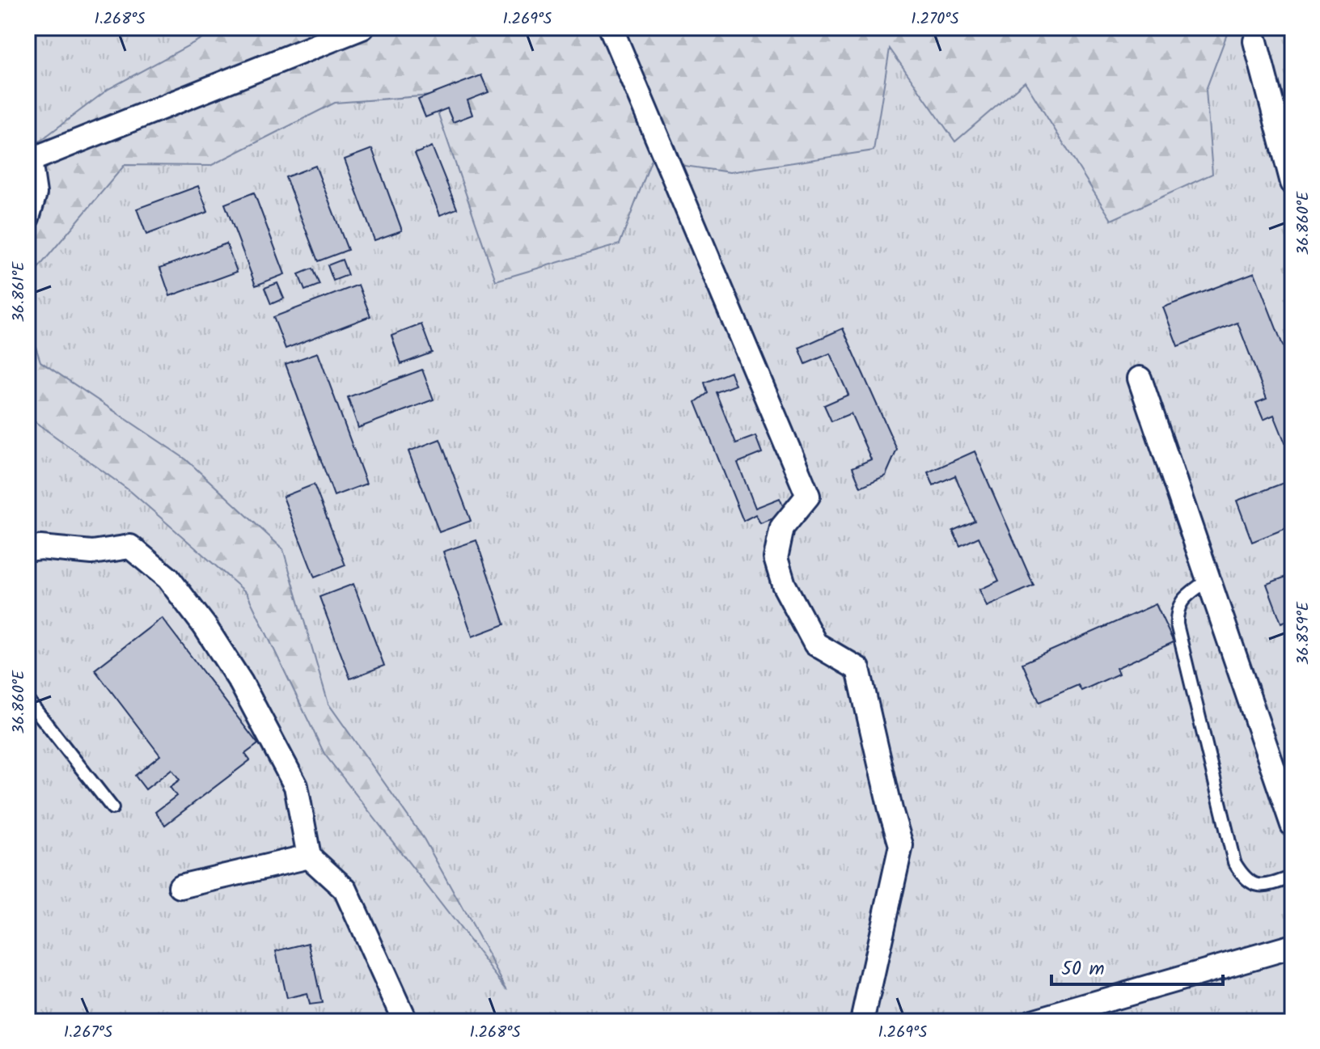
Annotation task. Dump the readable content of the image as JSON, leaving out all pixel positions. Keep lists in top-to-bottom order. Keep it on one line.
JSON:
{"scale_bar":"50 m","coordinates":["1.268°S","1.269°S","1.270°S","36.860°E","36.861°E","36.859°E","1.267°S"]}
